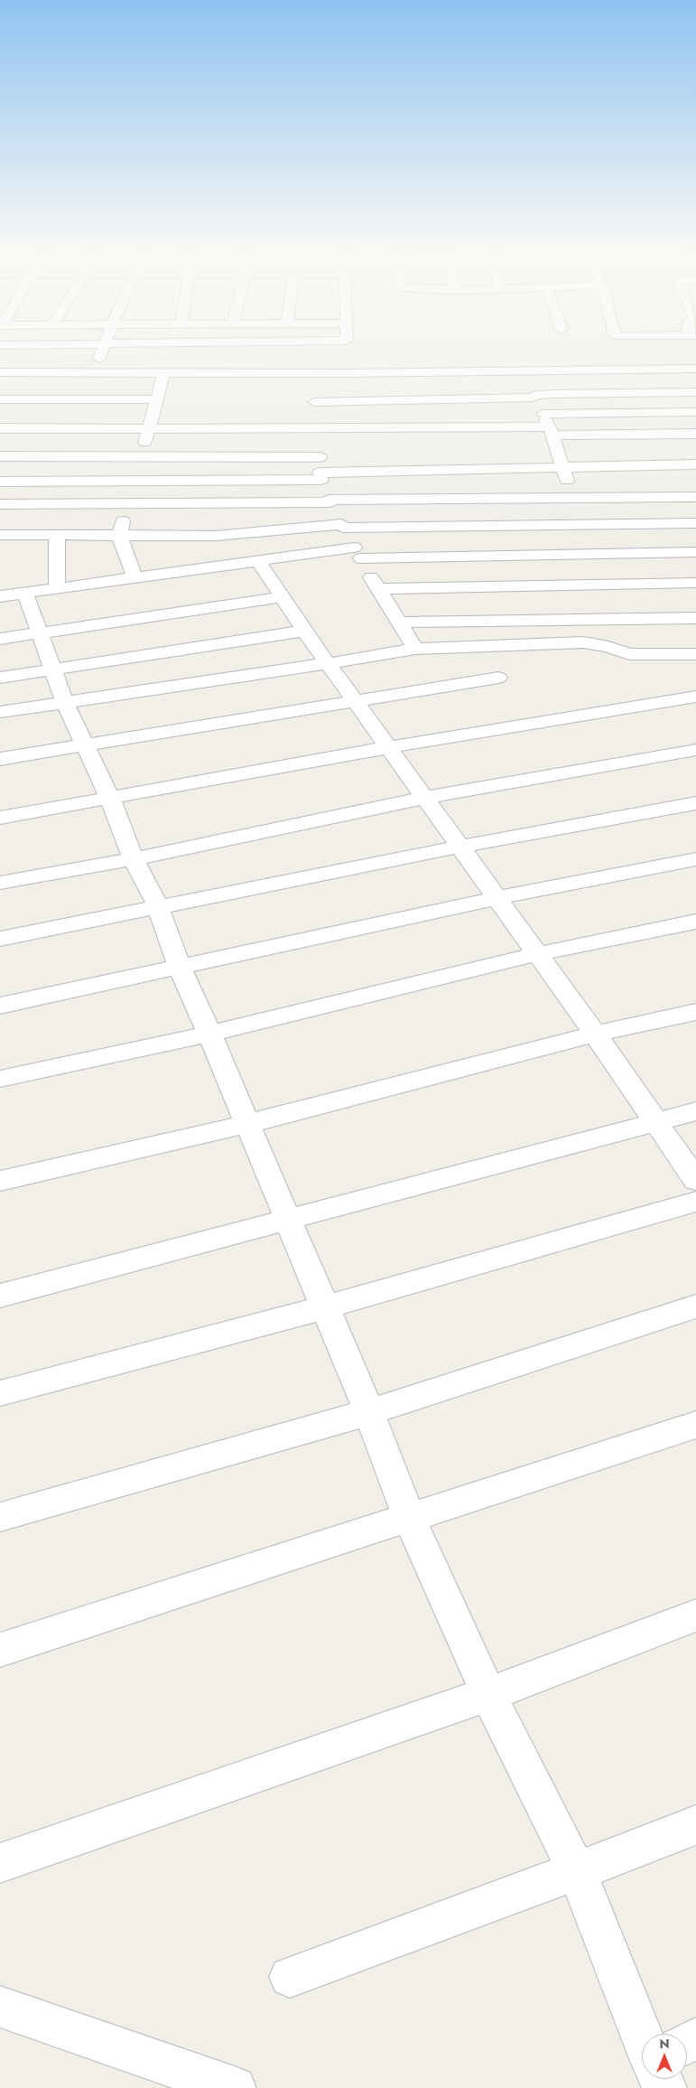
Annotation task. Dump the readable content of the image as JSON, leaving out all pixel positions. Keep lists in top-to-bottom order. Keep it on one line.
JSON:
{"north":"top"}
